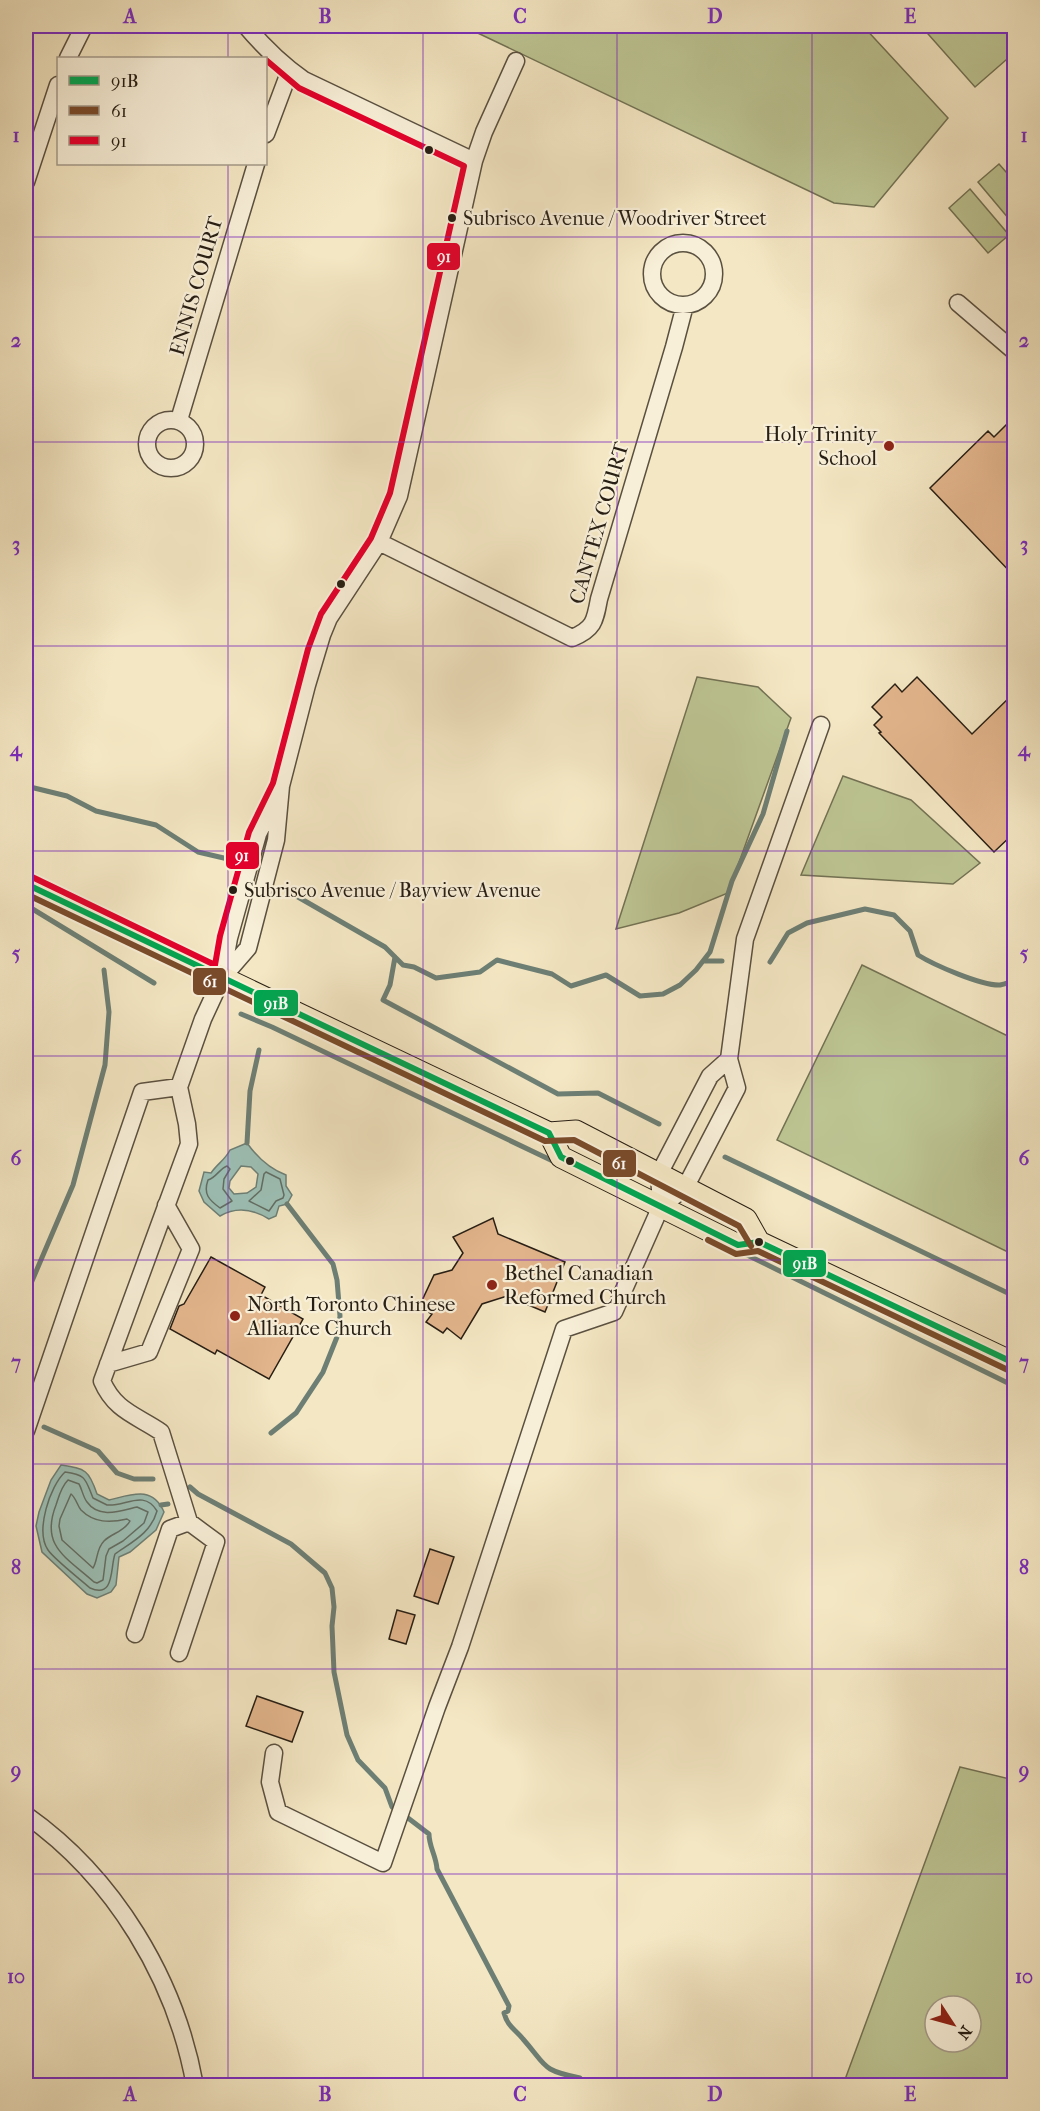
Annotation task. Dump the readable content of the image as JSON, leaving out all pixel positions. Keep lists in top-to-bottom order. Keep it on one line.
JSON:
{"streets":{"street":["ENNIS COURT","CANTEX COURT"]},"places":["Subrisco Avenue / Woodriver Street","Holy Trinity School","Subrisco Avenue / Bayview Avenue","Bethel Canadian Reformed Church","North Toronto Chinese Alliance Church"],"lines":["transit line 91","transit line 91B","transit line 61"],"legend":["91B","61","91"],"north":"bottom right","grid":{"columns":["A","B","C","D","E"],"rows":["1","2","3","4","5","6","7","8","9","10"]}}
